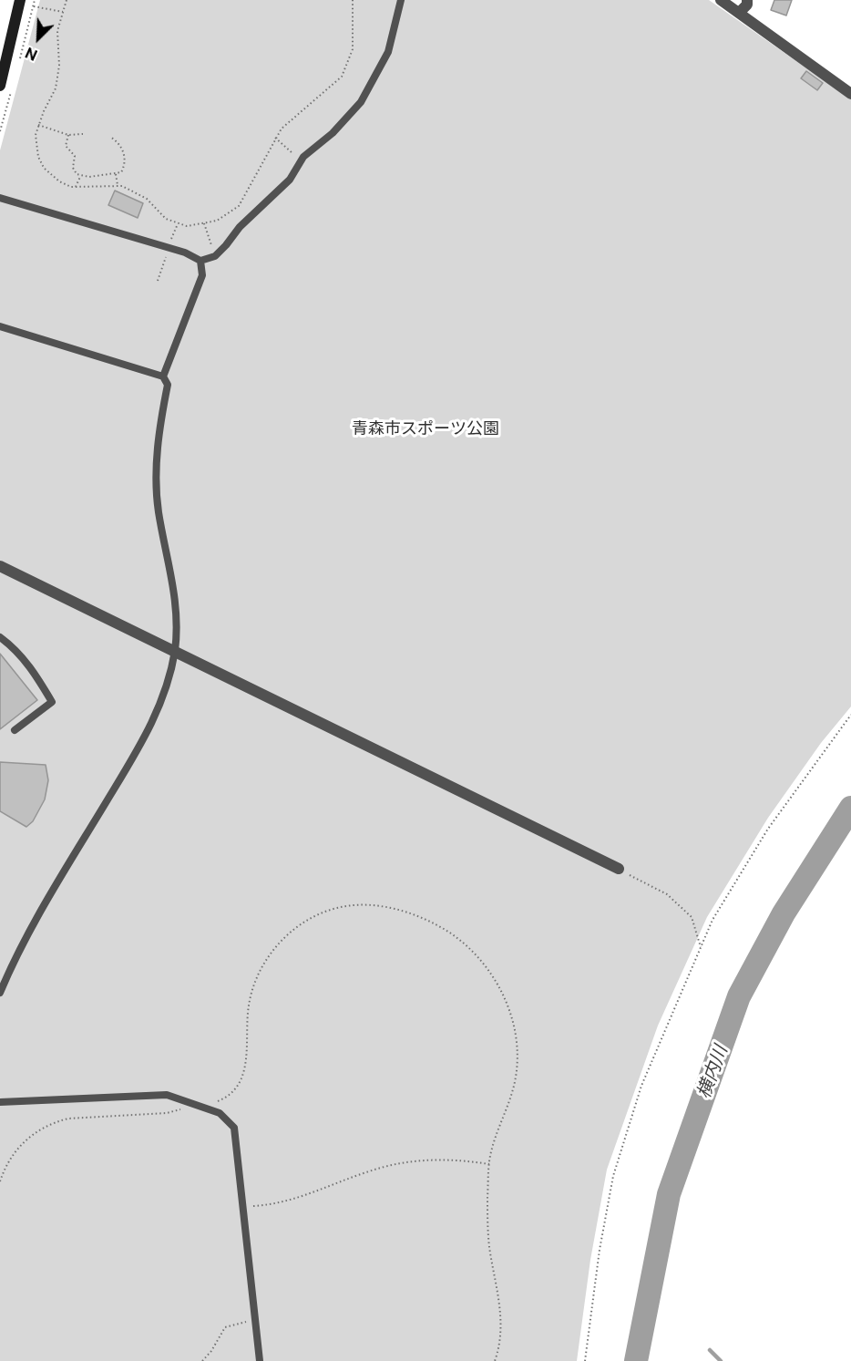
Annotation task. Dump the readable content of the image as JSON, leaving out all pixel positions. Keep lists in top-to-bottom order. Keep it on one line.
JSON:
{"water":["横内川"],"parks":["青森市スポーツ公園"],"north":"bottom left"}
